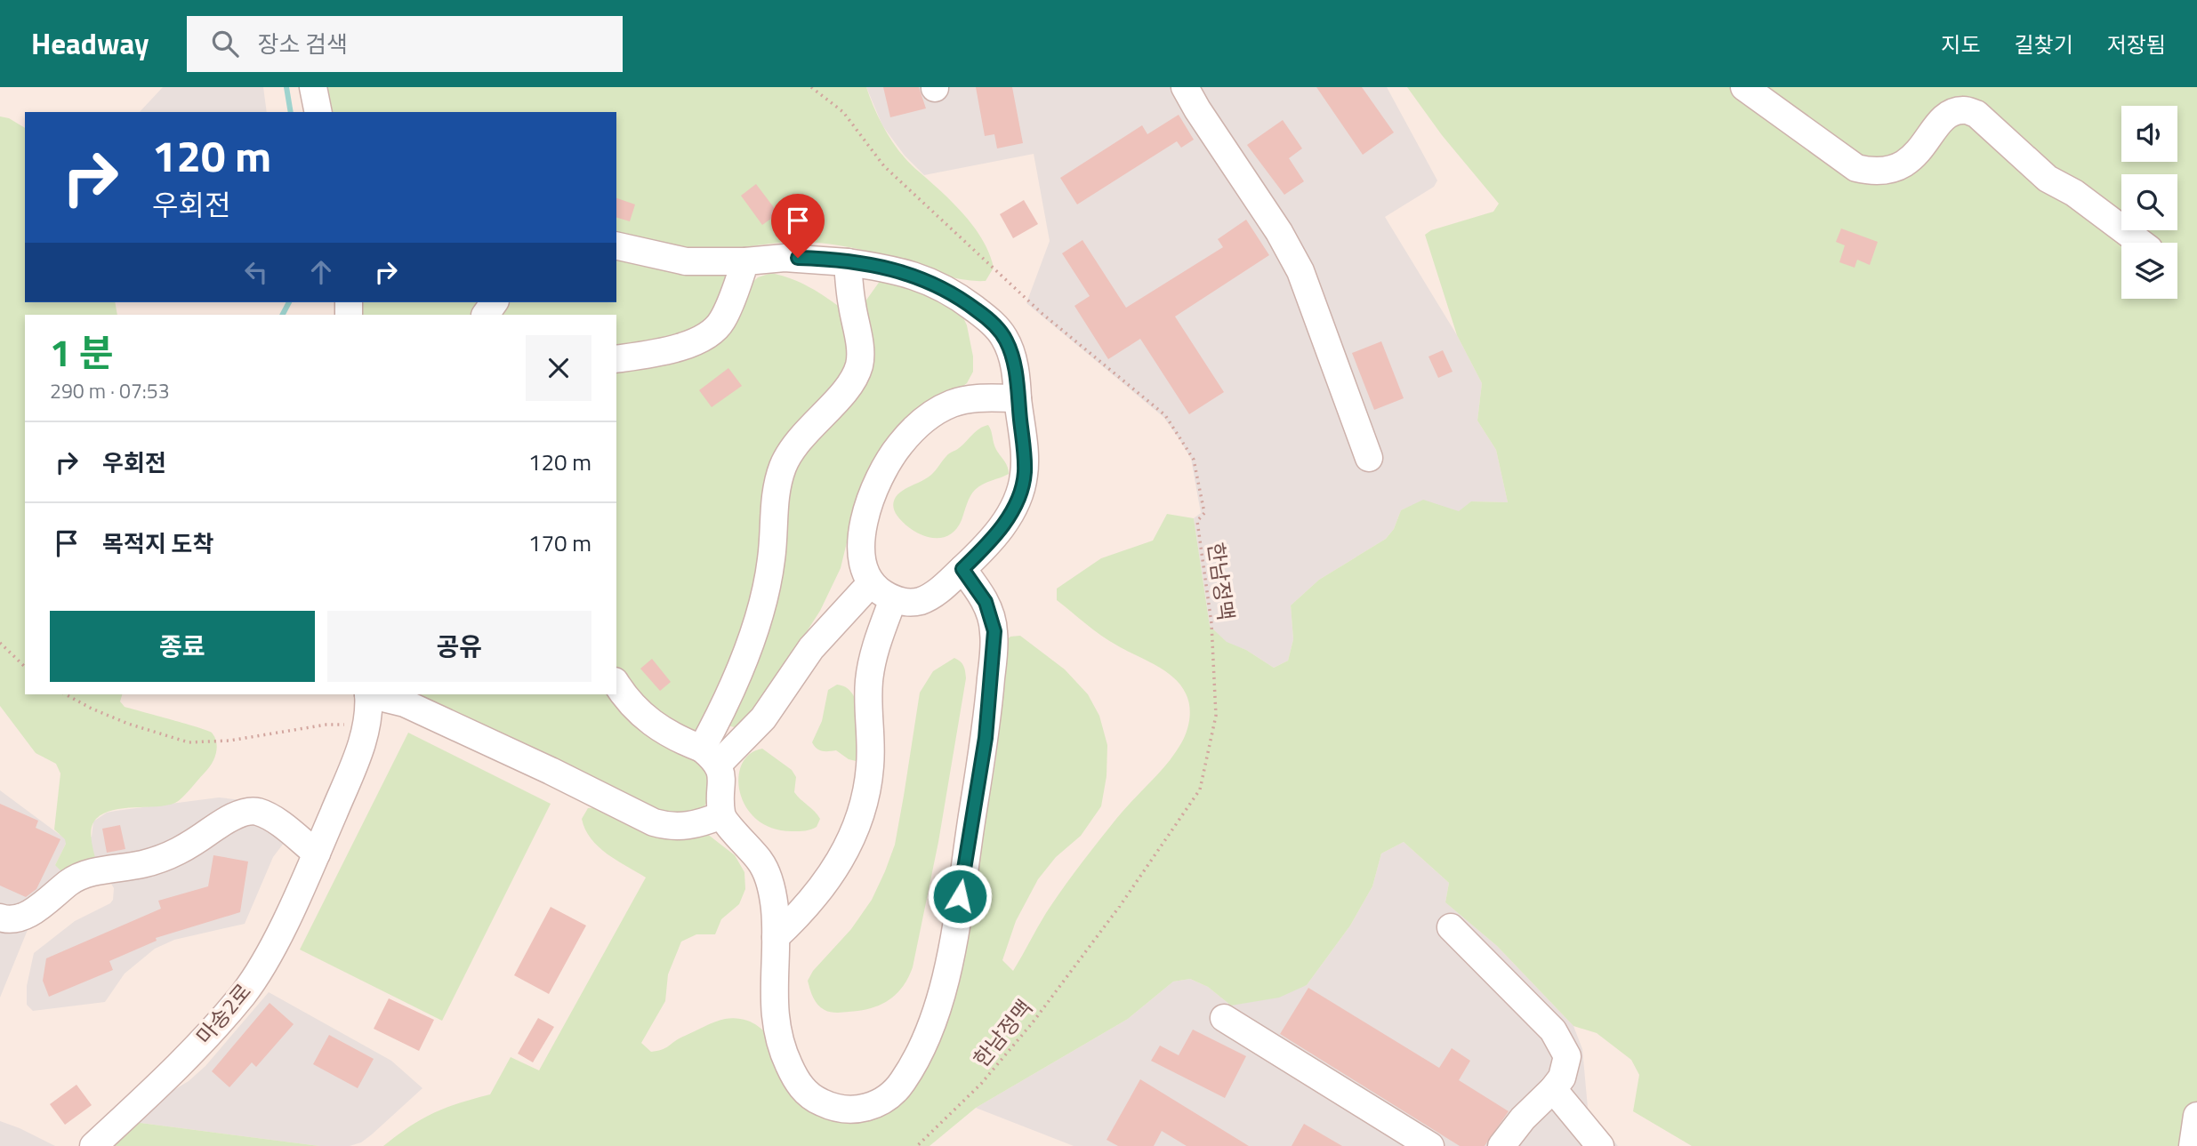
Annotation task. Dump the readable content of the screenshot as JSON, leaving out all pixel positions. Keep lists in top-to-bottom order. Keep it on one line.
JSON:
{"streets":{"street":["마송2로"],"path":["한남정맥"]},"page":{"header":"Headway","search":"장소 검색","nav":["지도","길찾기","저장됨"],"turn":["120 m","우회전"],"heading":["1 분","290 m · 07:53"],"list":[{"name":"우회전","value":"120 m"},{"name":"목적지 도착","value":"170 m"}],"buttons":["종료","공유"]}}
